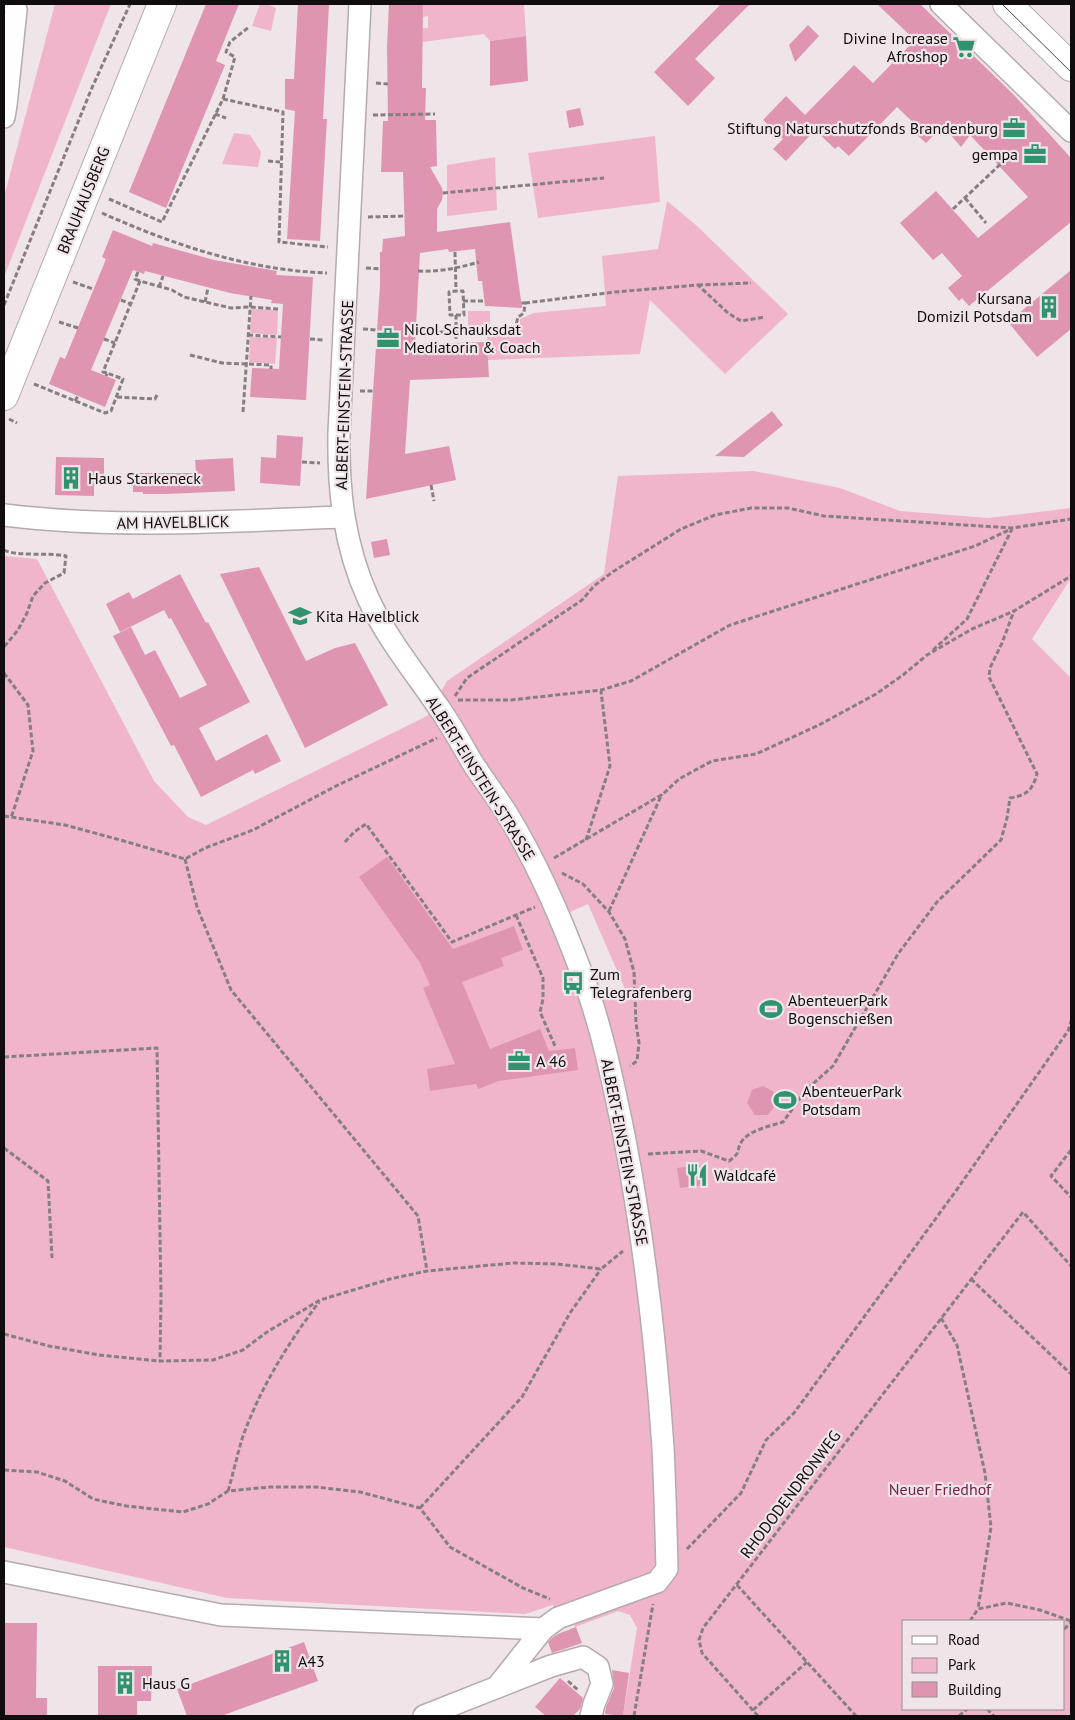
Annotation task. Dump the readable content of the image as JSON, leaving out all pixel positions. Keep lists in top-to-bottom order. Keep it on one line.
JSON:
{"streets":{"main road":["BRAUHAUSBERG"],"street":["ALBERT-EINSTEIN-STRASSE","AM HAVELBLICK"],"path":["RHODODENDRONWEG"]},"crossings":[["ALBERT-EINSTEIN-STRASSE","AM HAVELBLICK"]],"parks":["Neuer Friedhof"],"places":{"supermarket":["Divine Increase Afroshop"],"office":["Stiftung Naturschutzfonds Brandenburg","gempa","Nicol Schauksdat Mediatorin & Coach","A 46"],"building":["Kursana Domizil Potsdam","Haus Starkeneck","A43","Haus G"],"school or university":["Kita Havelblick"],"bus stop":["Zum Telegrafenberg"],"sports":["AbenteuerPark Bogenschießen","AbenteuerPark Potsdam"],"restaurant":["Waldcafé"]},"legend":["Road","Park","Building"]}
